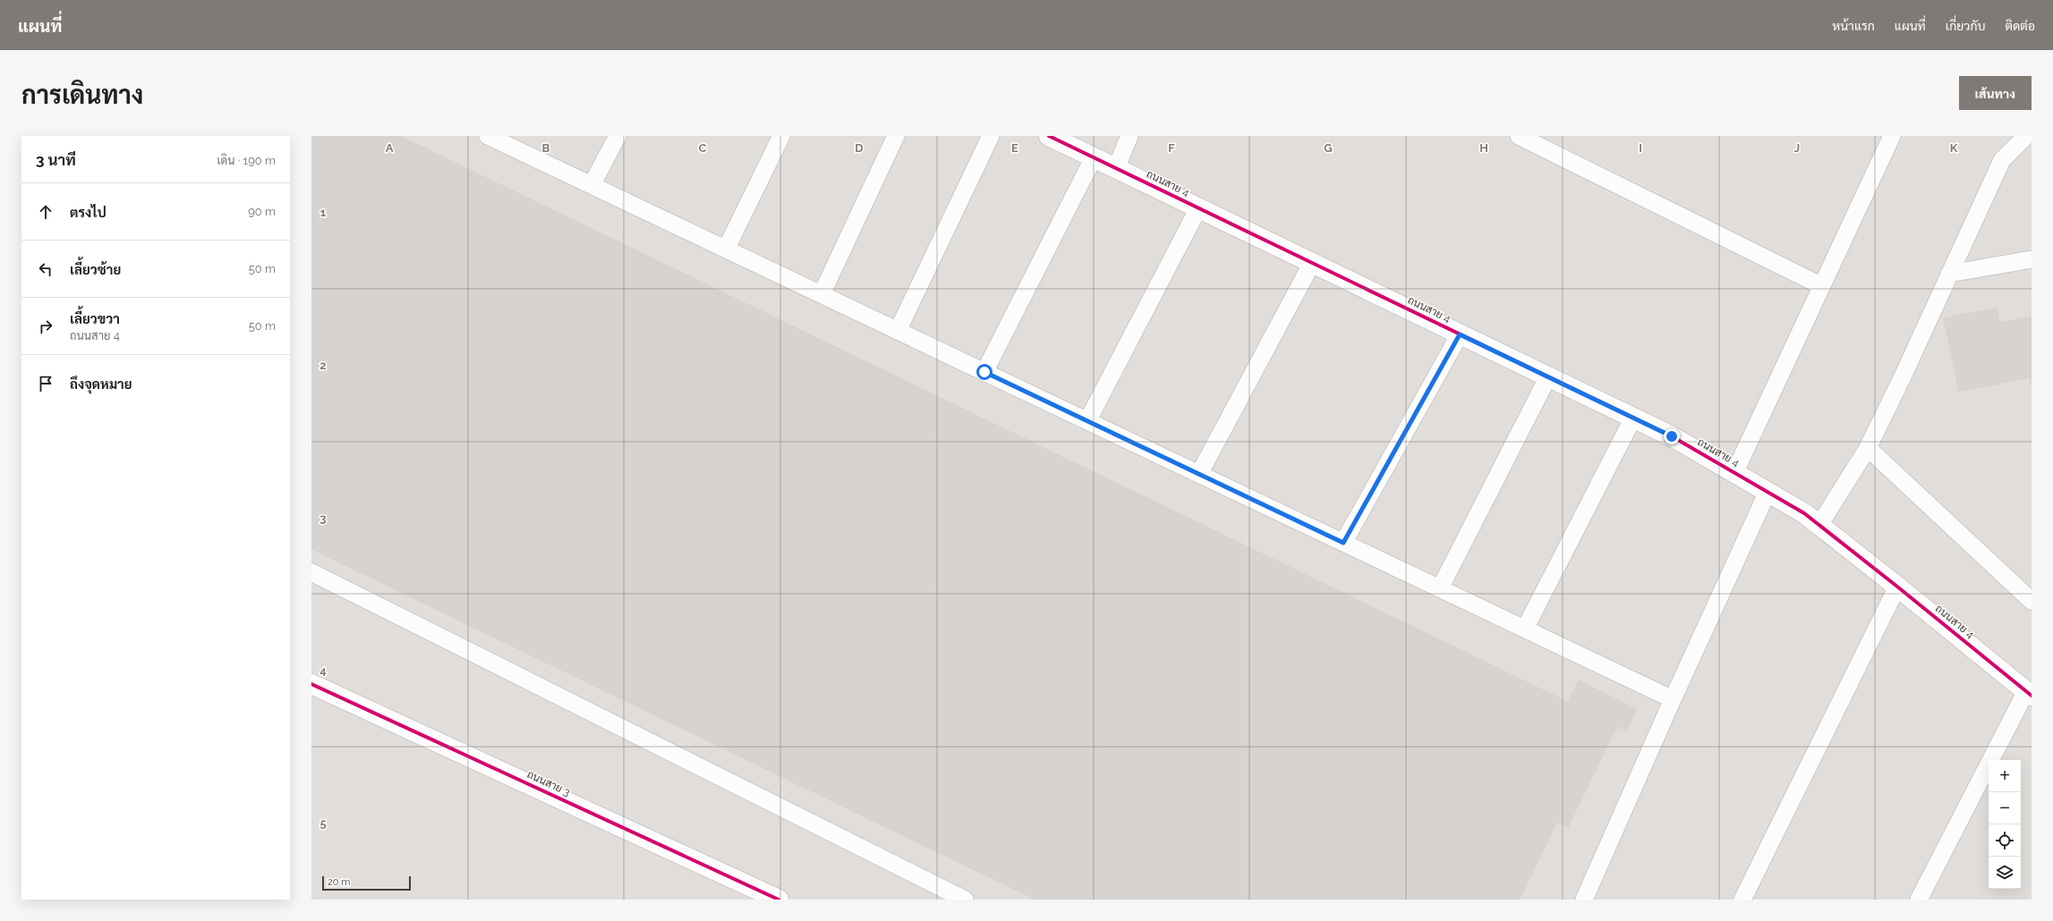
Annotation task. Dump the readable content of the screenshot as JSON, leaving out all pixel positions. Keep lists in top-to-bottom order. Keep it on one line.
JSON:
{"streets":{"street":["ถนนสาย 4","ถนนสาย 3"]},"scale_bar":"20 m","page":{"header":"แผนที่","nav":["หน้าแรก","แผนที่","เกี่ยวกับ","ติดต่อ"],"buttons":"เส้นทาง","title":"การเดินทาง","heading":["3 นาที","เดิน · 190 m"],"list":[["ตรงไป","90 m"],["เลี้ยวซ้าย","50 m"],["เลี้ยวขวา","ถนนสาย 4","50 m"],"ถึงจุดหมาย"],"map_buttons":["+","−"],"scale":"20 m"},"grid":{"columns":["A","B","C","D","E","F","G","H","I","J","K"],"rows":["1","2","3","4","5"]}}
